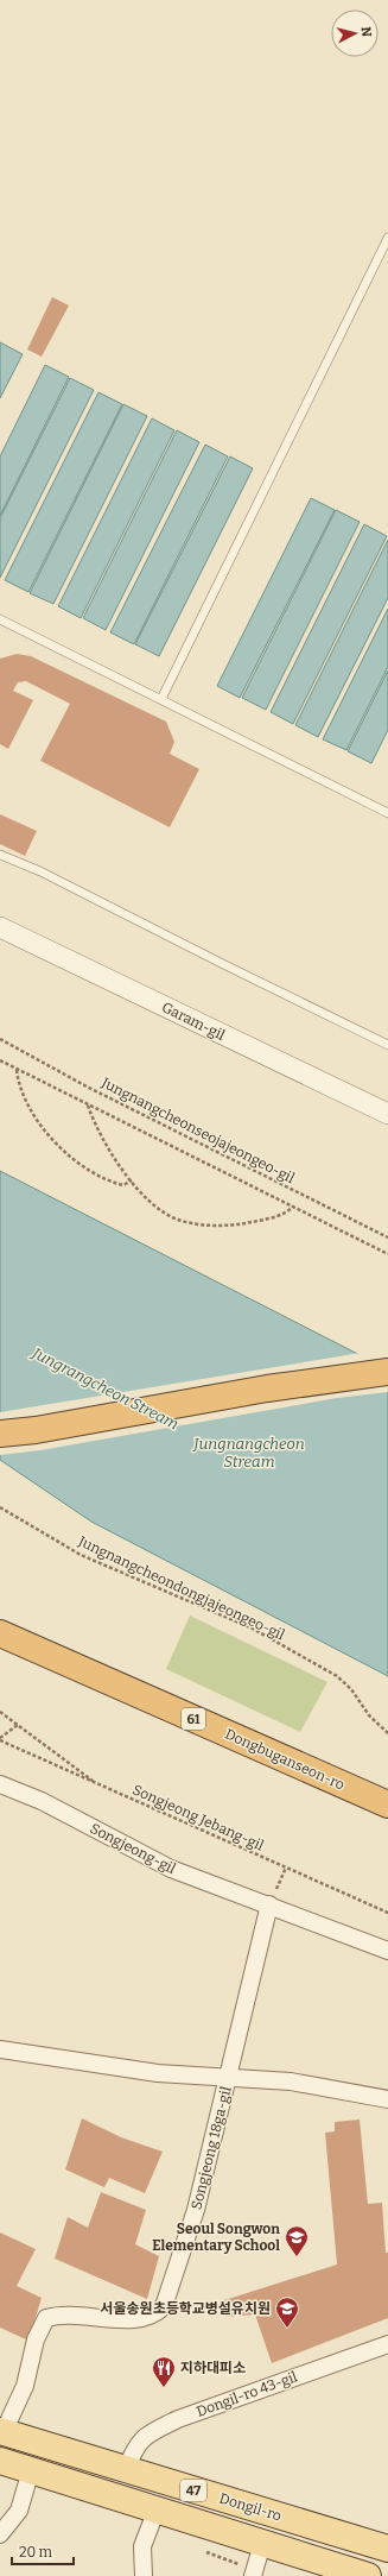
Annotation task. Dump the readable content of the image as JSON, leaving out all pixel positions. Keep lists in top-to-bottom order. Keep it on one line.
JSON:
{"streets":{"highway":["61","Dongbuganseon-ro"],"main road":["47","Dongil-ro"],"street":["Garam-gil","Songjeong-gil","Songjeong 18ga-gil","Dongil-ro 43-gil"],"path":["Jungnangcheonseojajeongeo-gil","Jungnangcheondongjajeongeo-gil","Songjeong Jebang-gil"]},"crossings":[["Songjeong-gil","Songjeong 18ga-gil"],["Songjeong 18ga-gil","Dongil-ro"],["Dongil-ro 43-gil","Dongil-ro"]],"water":["Jungrangcheon Stream","Jungnangcheon Stream"],"places":{"school or university":["Seoul Songwon Elementary School","서울송원초등학교병설유치원"],"restaurant":["지하대피소"]},"scale_bar":"20 m","north":"right"}
